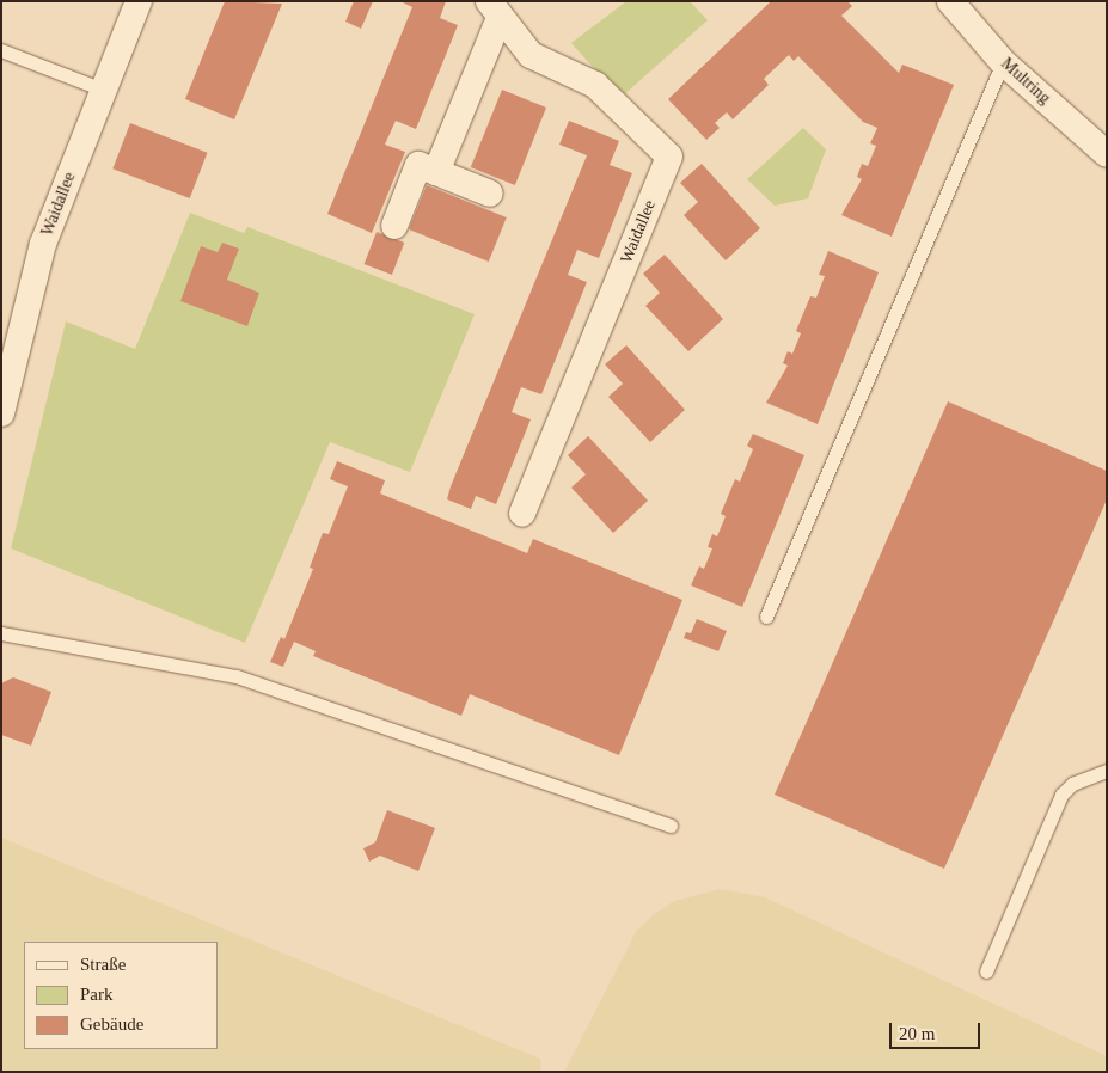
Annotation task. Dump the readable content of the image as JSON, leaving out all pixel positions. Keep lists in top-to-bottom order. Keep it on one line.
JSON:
{"streets":{"street":["Multring","Waidallee"]},"legend":["Straße","Park","Gebäude"],"scale_bar":"20 m"}
